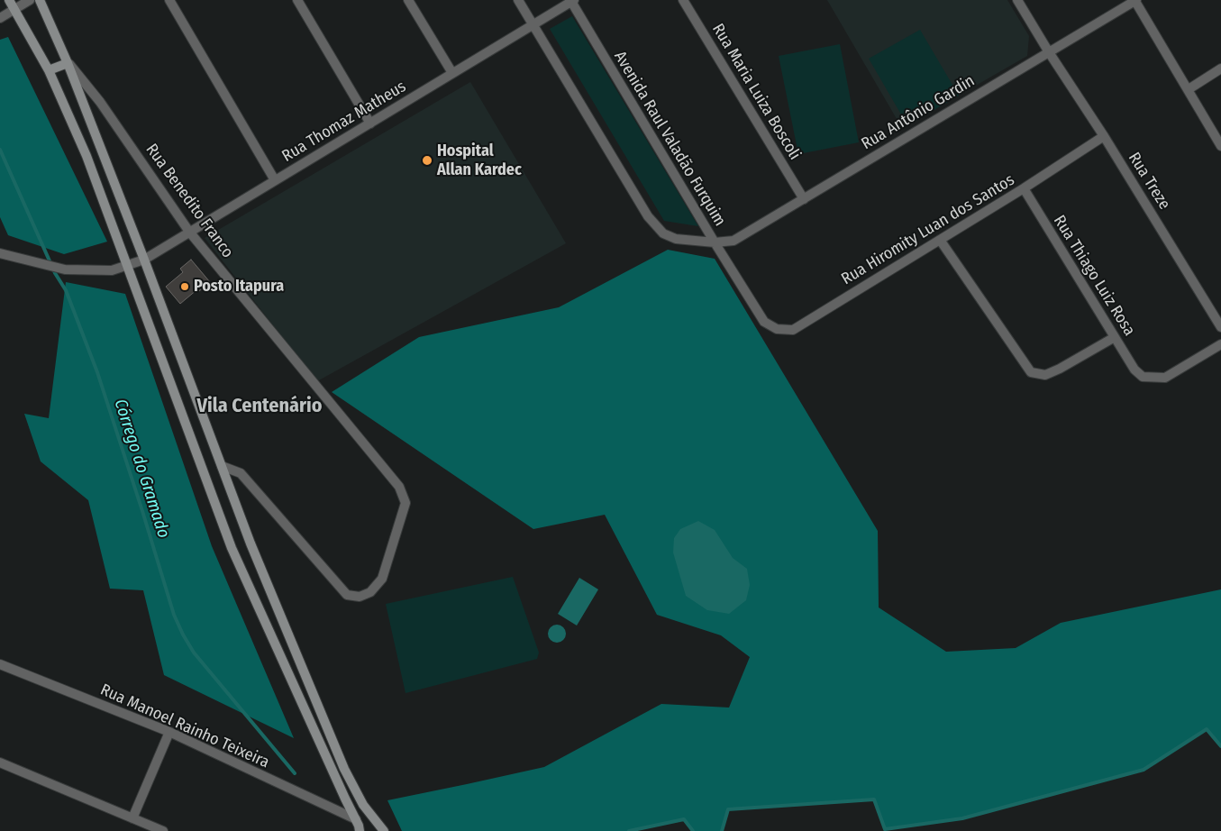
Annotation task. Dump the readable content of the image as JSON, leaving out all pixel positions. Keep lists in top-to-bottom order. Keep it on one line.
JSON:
{"streets":{"street":["Rua Maria Luiza Boscoli","Rua Antônio Gardin","Rua Thomaz Matheus","Avenida Raul Valadão Furquim","Rua Treze","Rua Benedito Franco","Rua Hiromity Luan dos Santos","Rua Thiago Luiz Rosa","Rua Manoel Rainho Teixeira"]},"crossings":[["Rua Maria Luiza Boscoli","Rua Antônio Gardin"],["Rua Antônio Gardin","Avenida Raul Valadão Furquim"],["Rua Antônio Gardin","Rua Treze"],["Rua Antônio Gardin","Rua Hiromity Luan dos Santos"],["Rua Thomaz Matheus","Avenida Raul Valadão Furquim"],["Rua Thomaz Matheus","Rua Benedito Franco"],["Avenida Raul Valadão Furquim","Rua Hiromity Luan dos Santos"],["Rua Treze","Rua Hiromity Luan dos Santos"],["Rua Hiromity Luan dos Santos","Rua Thiago Luiz Rosa"]],"districts":["Vila Centenário"],"water":["Córrego do Gramado"],"places":["Hospital Allan Kardec","Posto Itapura"]}
